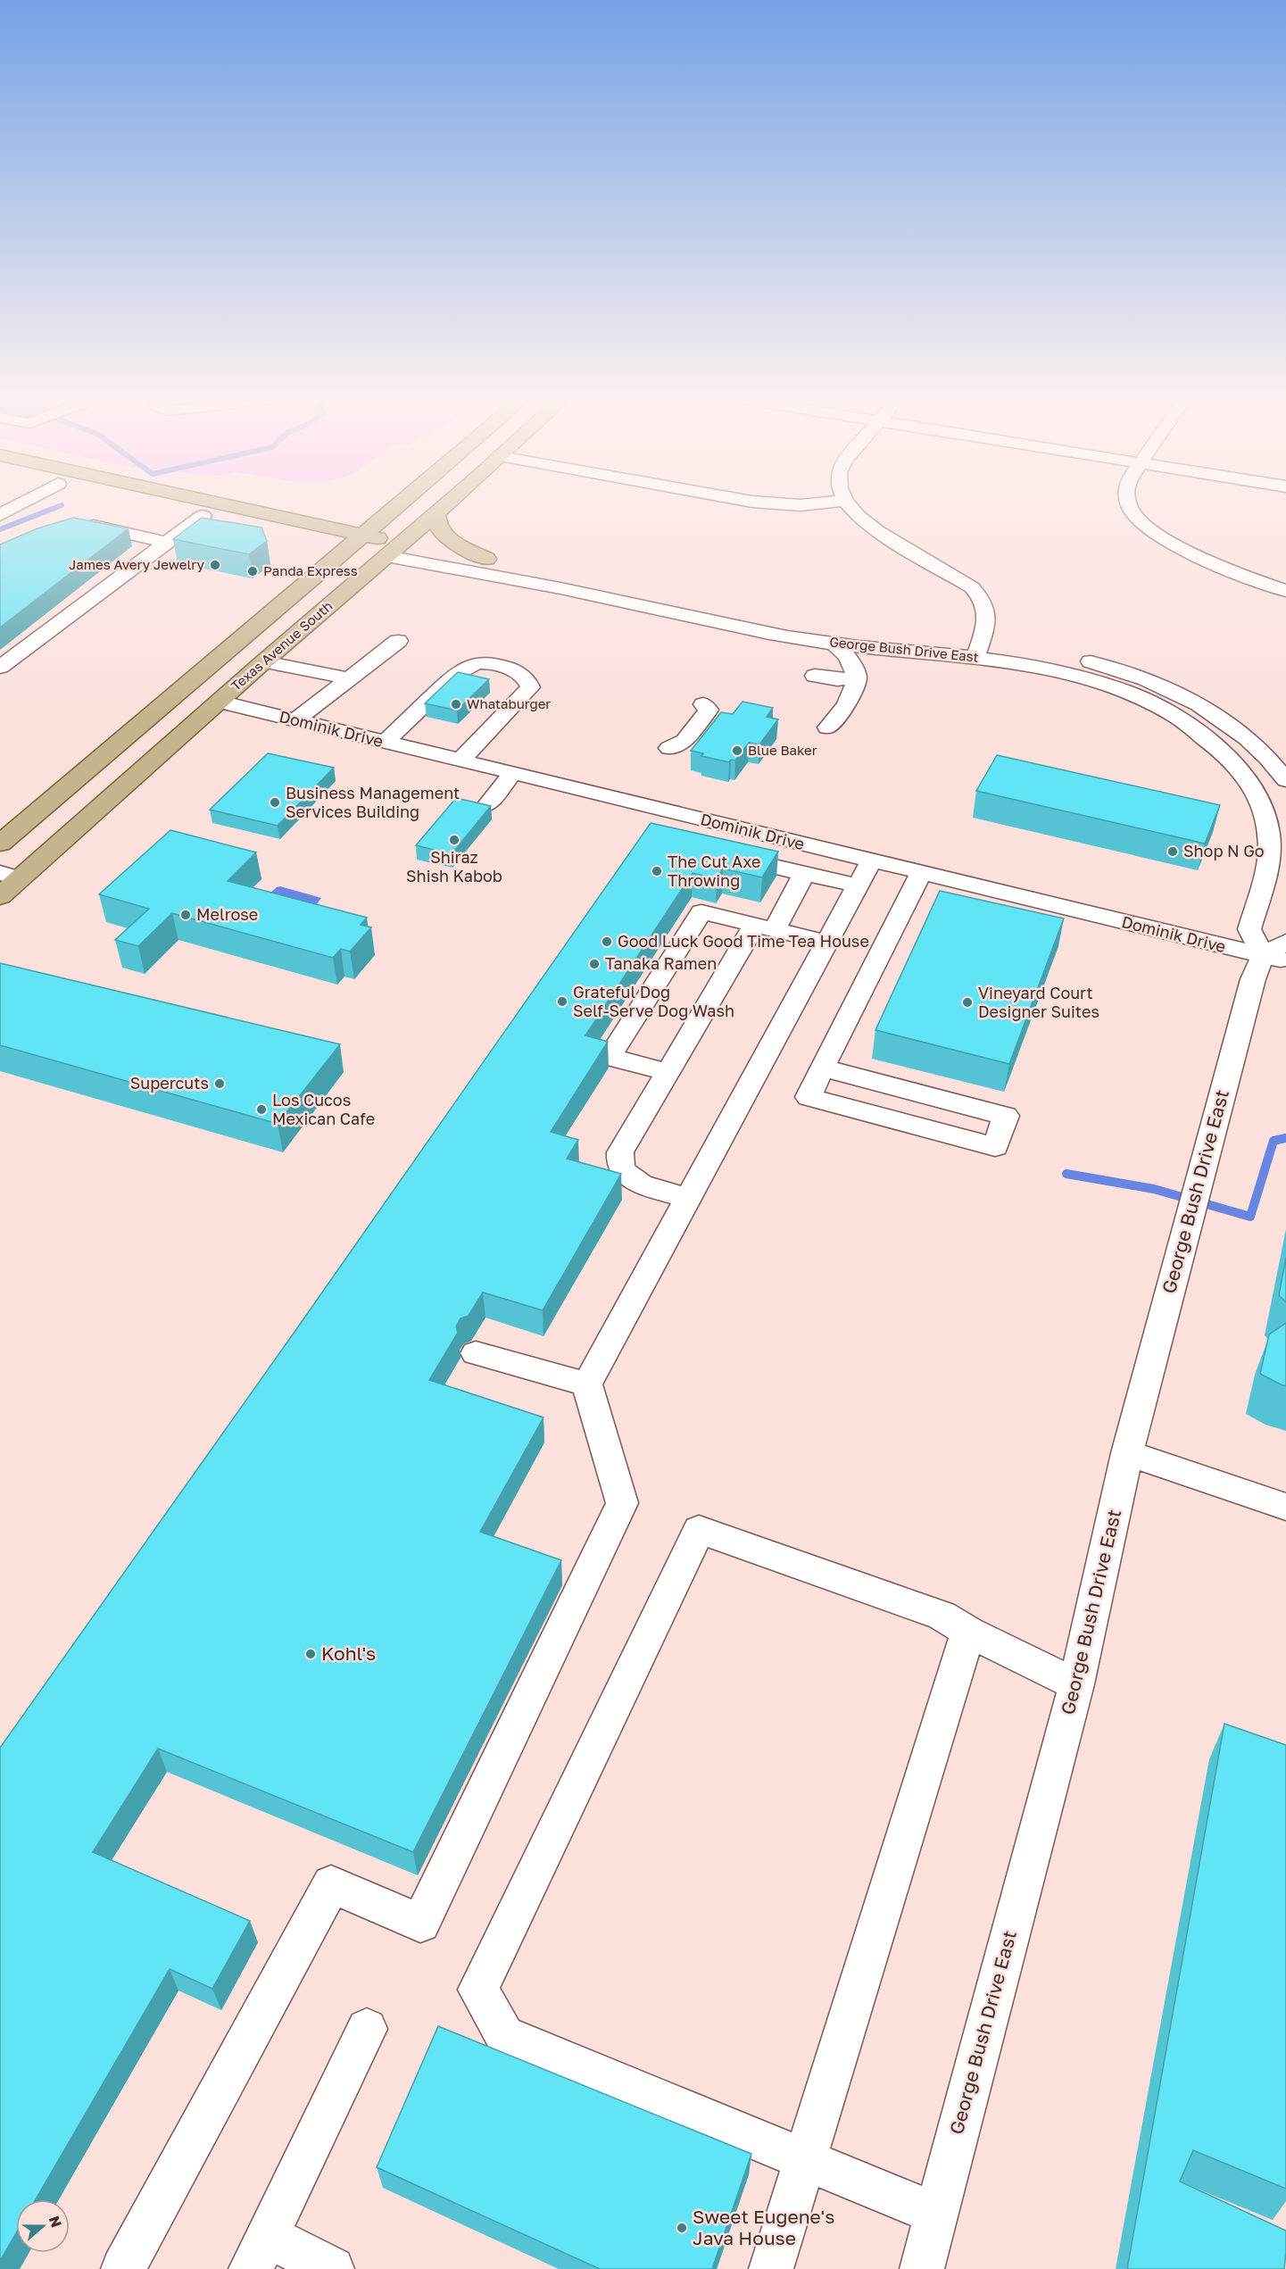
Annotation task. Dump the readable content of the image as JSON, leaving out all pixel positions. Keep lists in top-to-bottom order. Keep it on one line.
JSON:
{"streets":{"main road":["Texas Avenue South","George Bush Drive East"],"street":["Dominik Drive"]},"crossings":[["Texas Avenue South","George Bush Drive East"],["Texas Avenue South","Dominik Drive"],["George Bush Drive East","Dominik Drive"]],"places":["James Avery Jewelry","Panda Express","Whataburger","Blue Baker","Business Management Services Building","Shiraz Shish Kabob","Shop N Go","The Cut Axe Throwing","Melrose","Good Luck Good Time Tea House","Tanaka Ramen","Grateful Dog Self-Serve Dog Wash","Vineyard Court Designer Suites","Supercuts","Los Cucos Mexican Cafe","Kohl's","Sweet Eugene's Java House"],"north":"right"}
